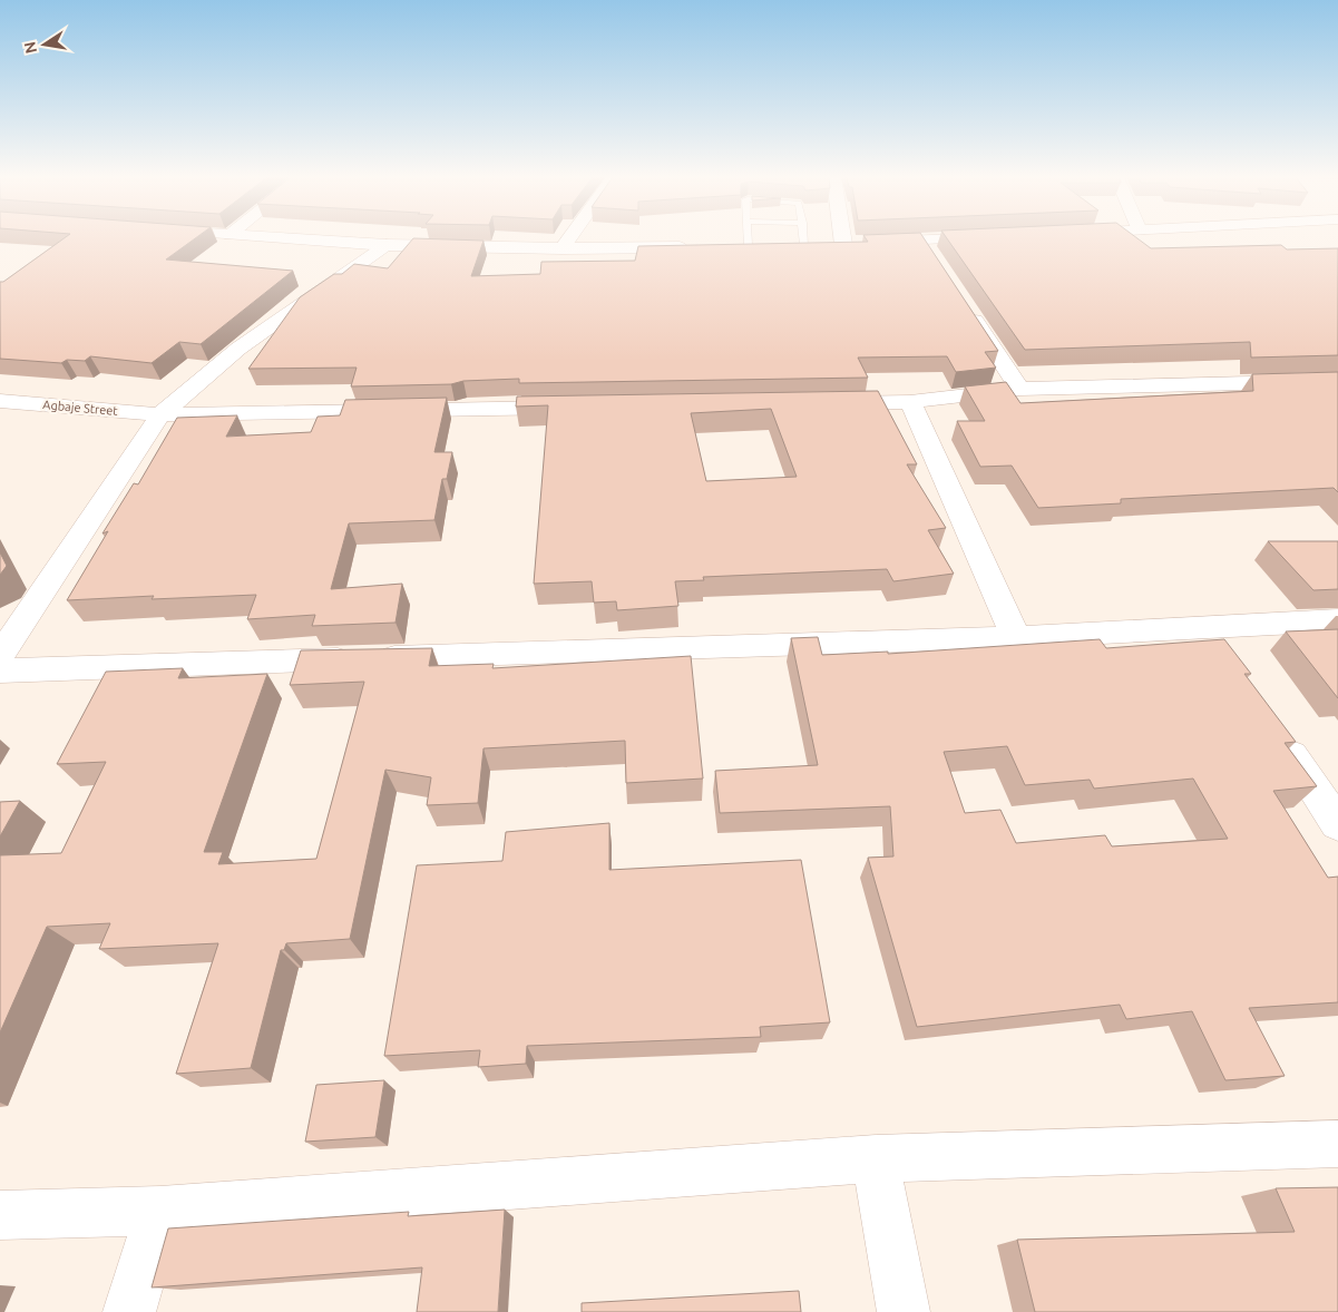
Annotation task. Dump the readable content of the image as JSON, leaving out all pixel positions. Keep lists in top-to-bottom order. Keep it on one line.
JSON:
{"streets":{"street":["Agbaje Street"]},"north":"left"}
